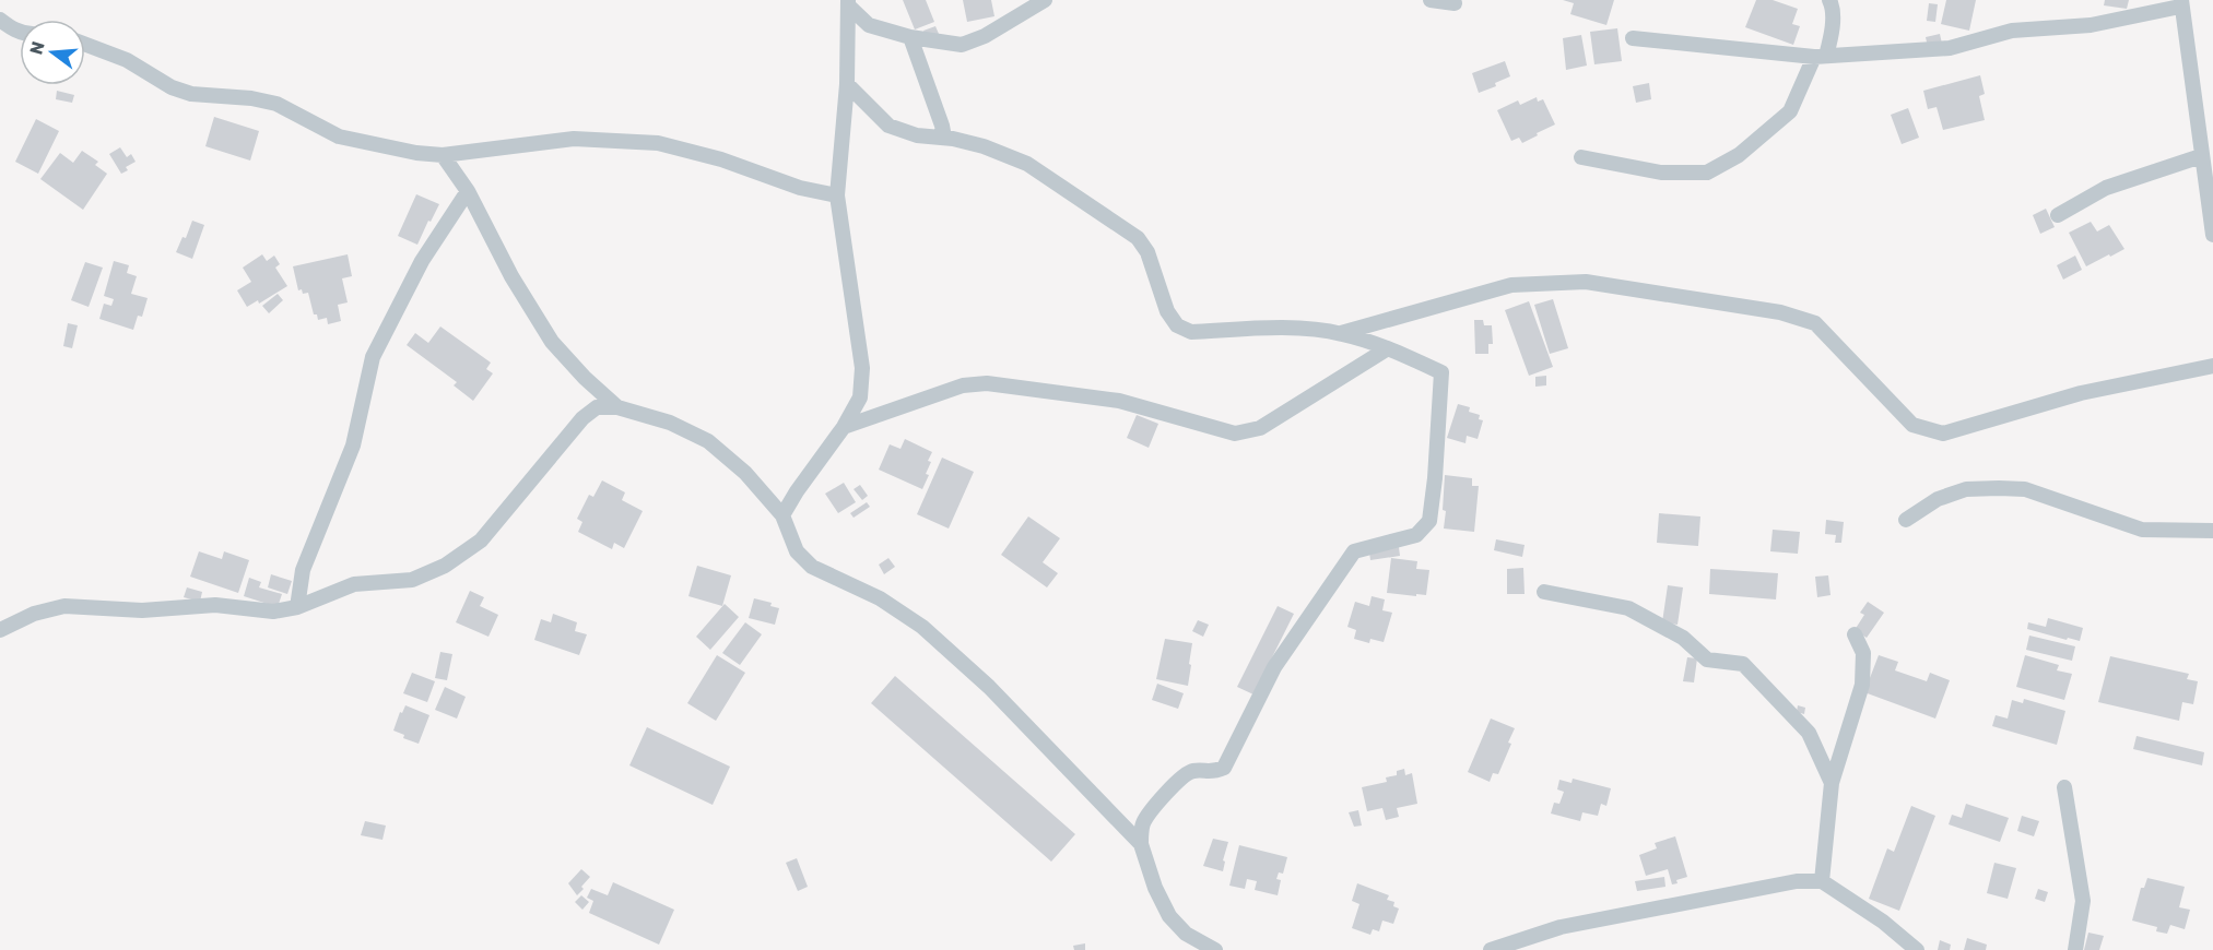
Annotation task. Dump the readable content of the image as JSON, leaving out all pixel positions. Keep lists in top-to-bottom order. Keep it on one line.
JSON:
{"north":"left"}
